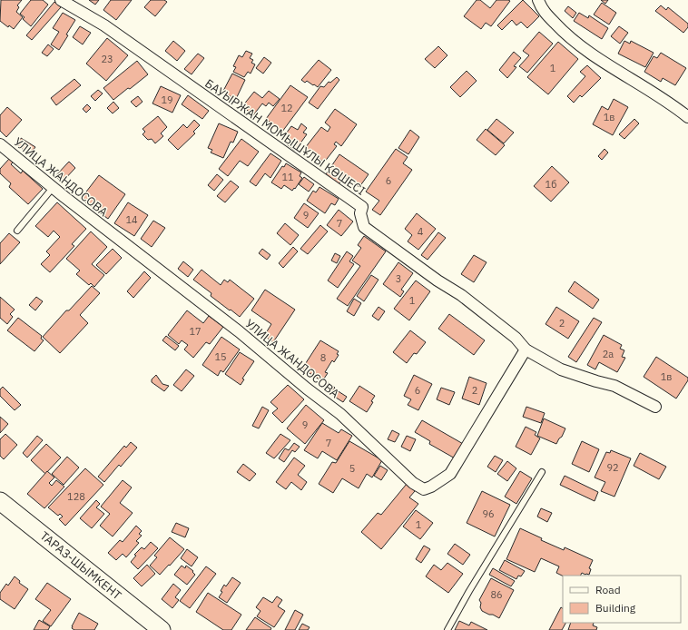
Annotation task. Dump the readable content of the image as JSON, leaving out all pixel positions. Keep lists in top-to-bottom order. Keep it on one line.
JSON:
{"streets":{"main road":["ТАРАЗ-ШЫМКЕНТ"],"street":["БАУЫРЖАН МОМЫШҰЛЫ КӨШЕСІ","УЛИЦА ЖАНДОСОВА"]},"crossings":[["БАУЫРЖАН МОМЫШҰЛЫ КӨШЕСІ","УЛИЦА ЖАНДОСОВА"]],"house_numbers":["23","1","19","12","1в","11","6","1б","9","14","7","4","3","1","2","17","2а","15","8","1в","6","2","9","7","92","5","128","96","1","86"],"legend":["Road","Building"]}
